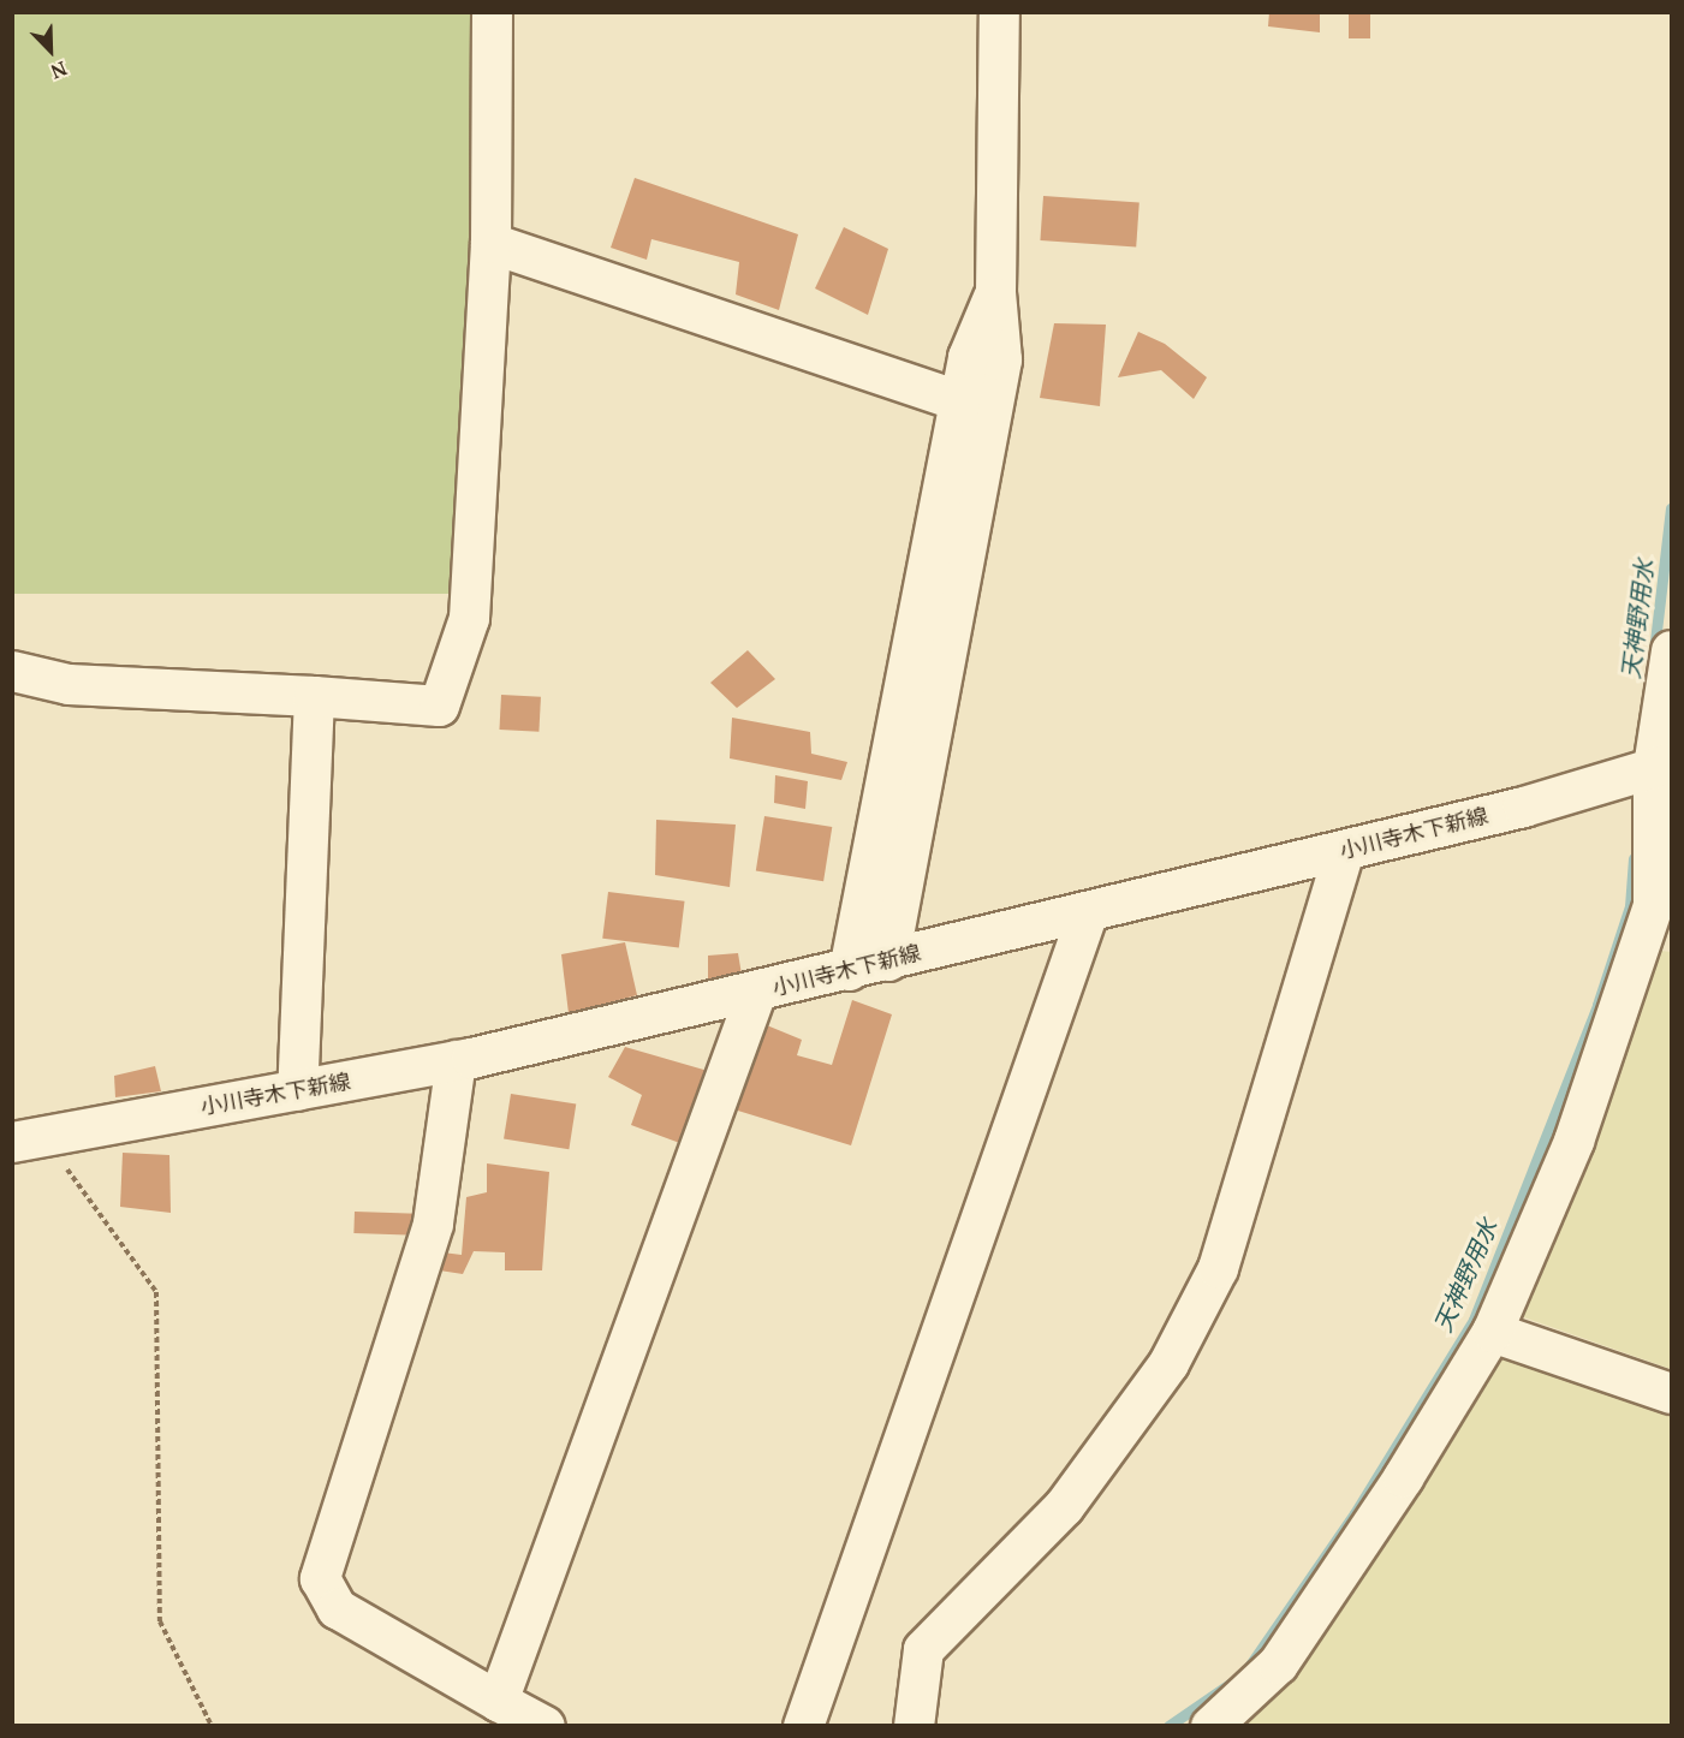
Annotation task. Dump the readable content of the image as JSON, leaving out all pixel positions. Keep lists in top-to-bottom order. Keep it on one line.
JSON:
{"streets":{"street":["小川寺木下新線"]},"water":["天神野用水"],"north":"bottom right"}
